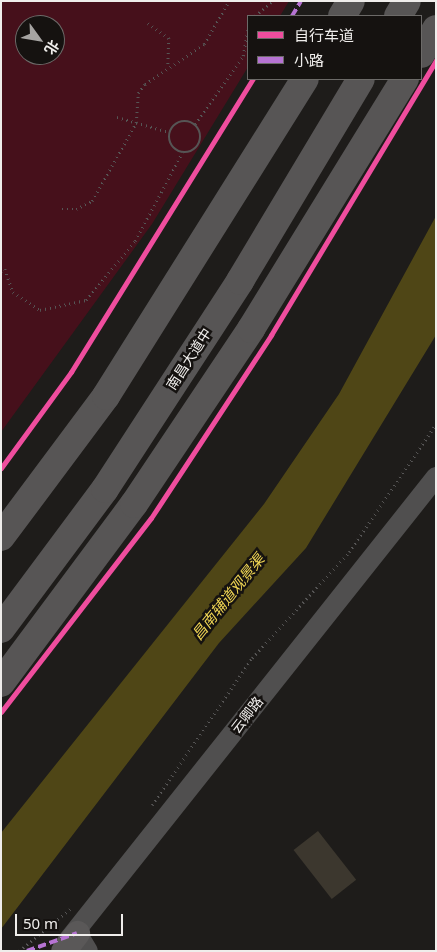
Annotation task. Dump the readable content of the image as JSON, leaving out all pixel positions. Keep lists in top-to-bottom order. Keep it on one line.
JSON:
{"streets":{"highway":["南昌大道中"],"street":["云卿路"]},"water":["昌南辅道观景渠"],"legend":["自行车道","小路"],"scale_bar":"50 m","north":"bottom right"}
